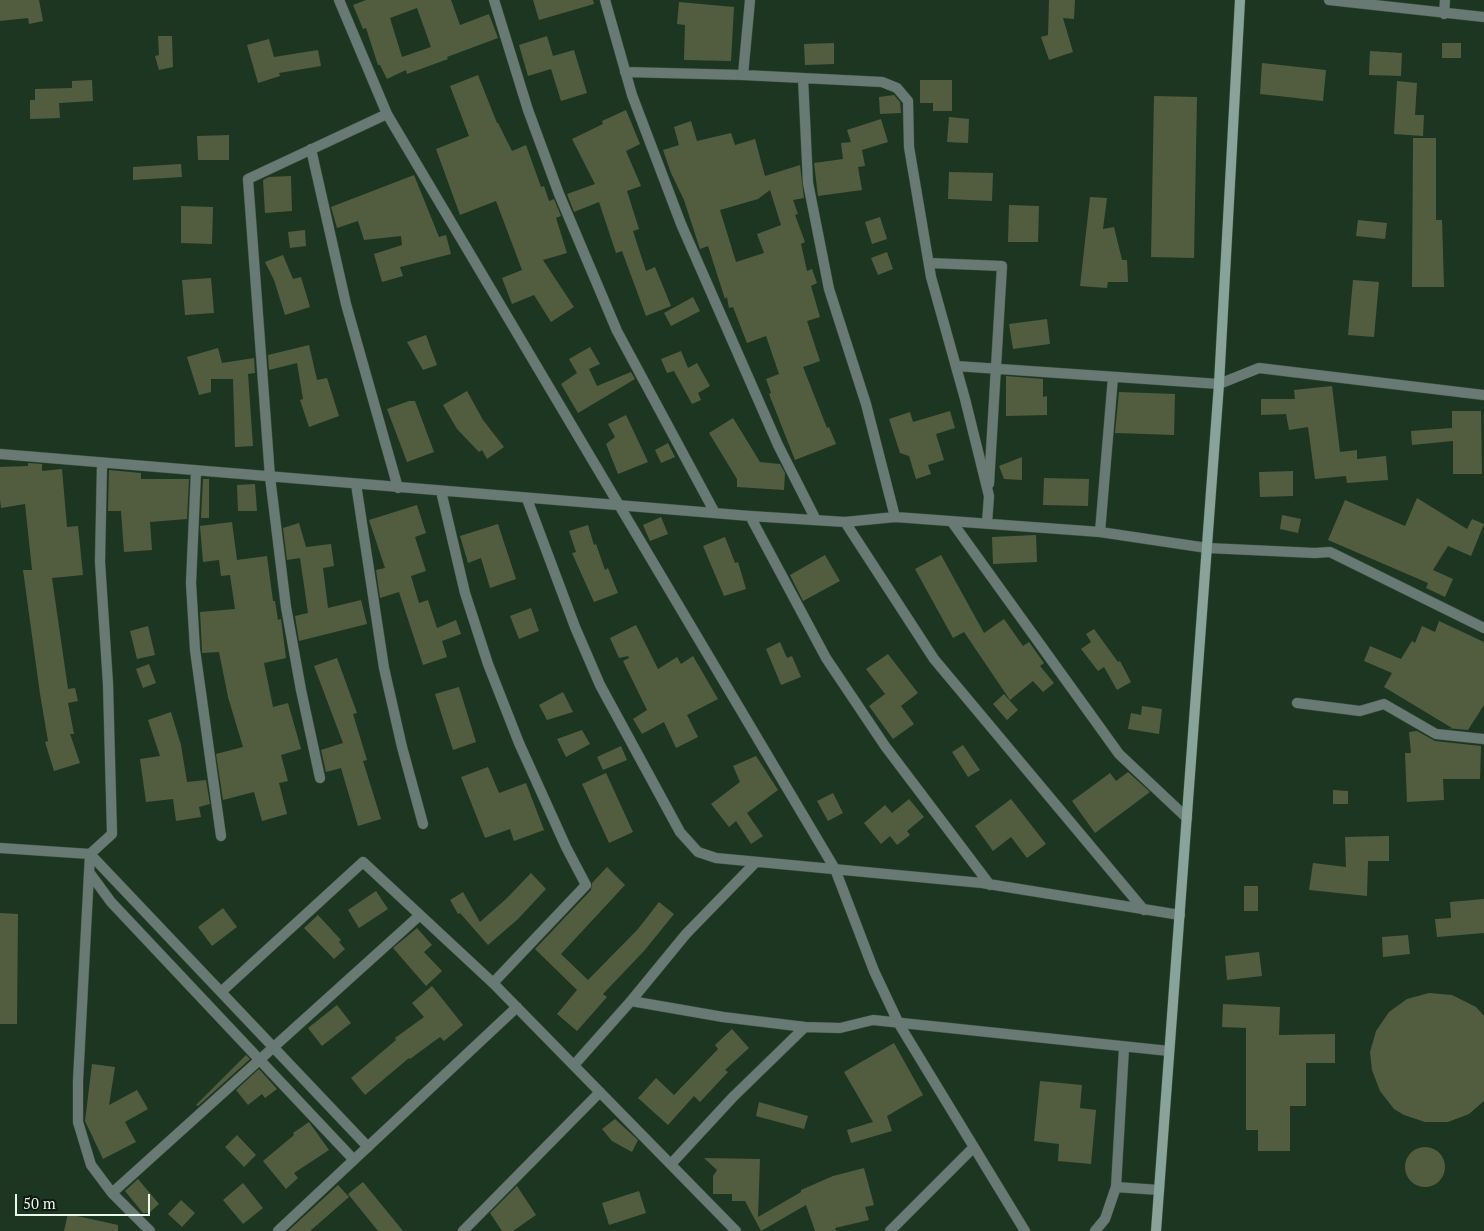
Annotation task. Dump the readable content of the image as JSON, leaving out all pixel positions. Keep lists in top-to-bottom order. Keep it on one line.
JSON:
{"scale_bar":"50 m"}
